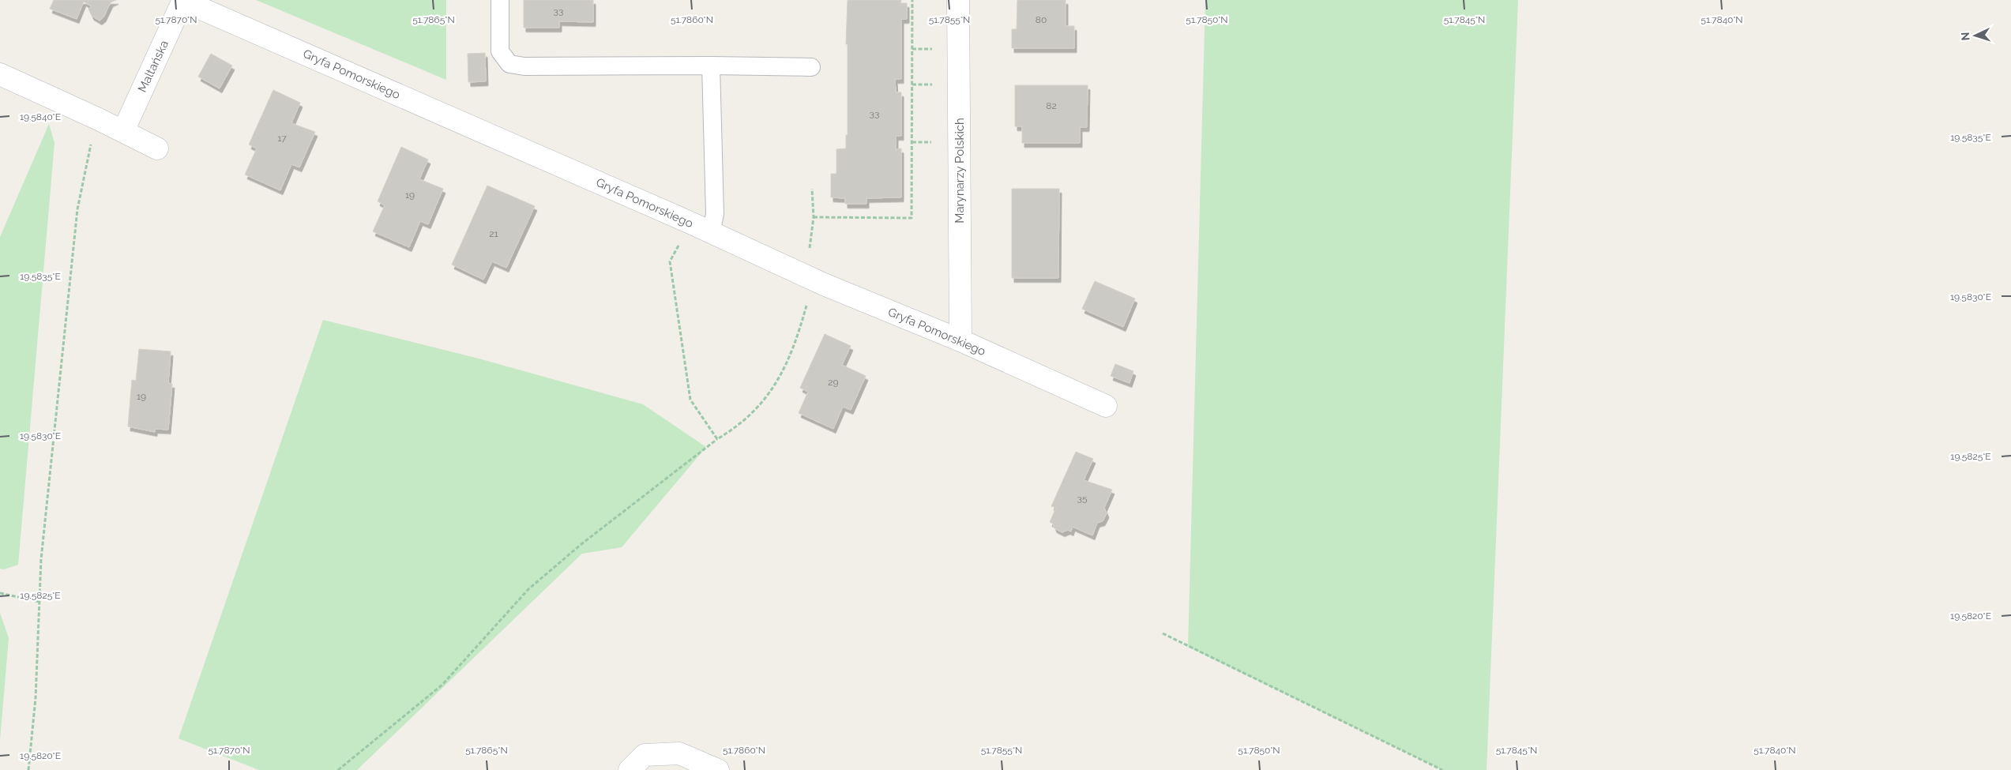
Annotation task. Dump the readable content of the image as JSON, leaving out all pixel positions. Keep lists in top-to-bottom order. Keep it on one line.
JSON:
{"streets":{"street":["Maltańska","Gryfa Pomorskiego","Marynarzy Polskich"]},"crossings":[["Maltańska","Gryfa Pomorskiego"],["Gryfa Pomorskiego","Marynarzy Polskich"]],"house_numbers":["33","80","82","33","17","19","21","29","19","35"],"north":"left","coordinates":["51.7870°N","51.7865°N","51.7860°N","51.7855°N","51.7850°N","51.7845°N","51.7840°N","19.5840°E","19.5835°E","19.5830°E","19.5825°E","19.5820°E"]}
